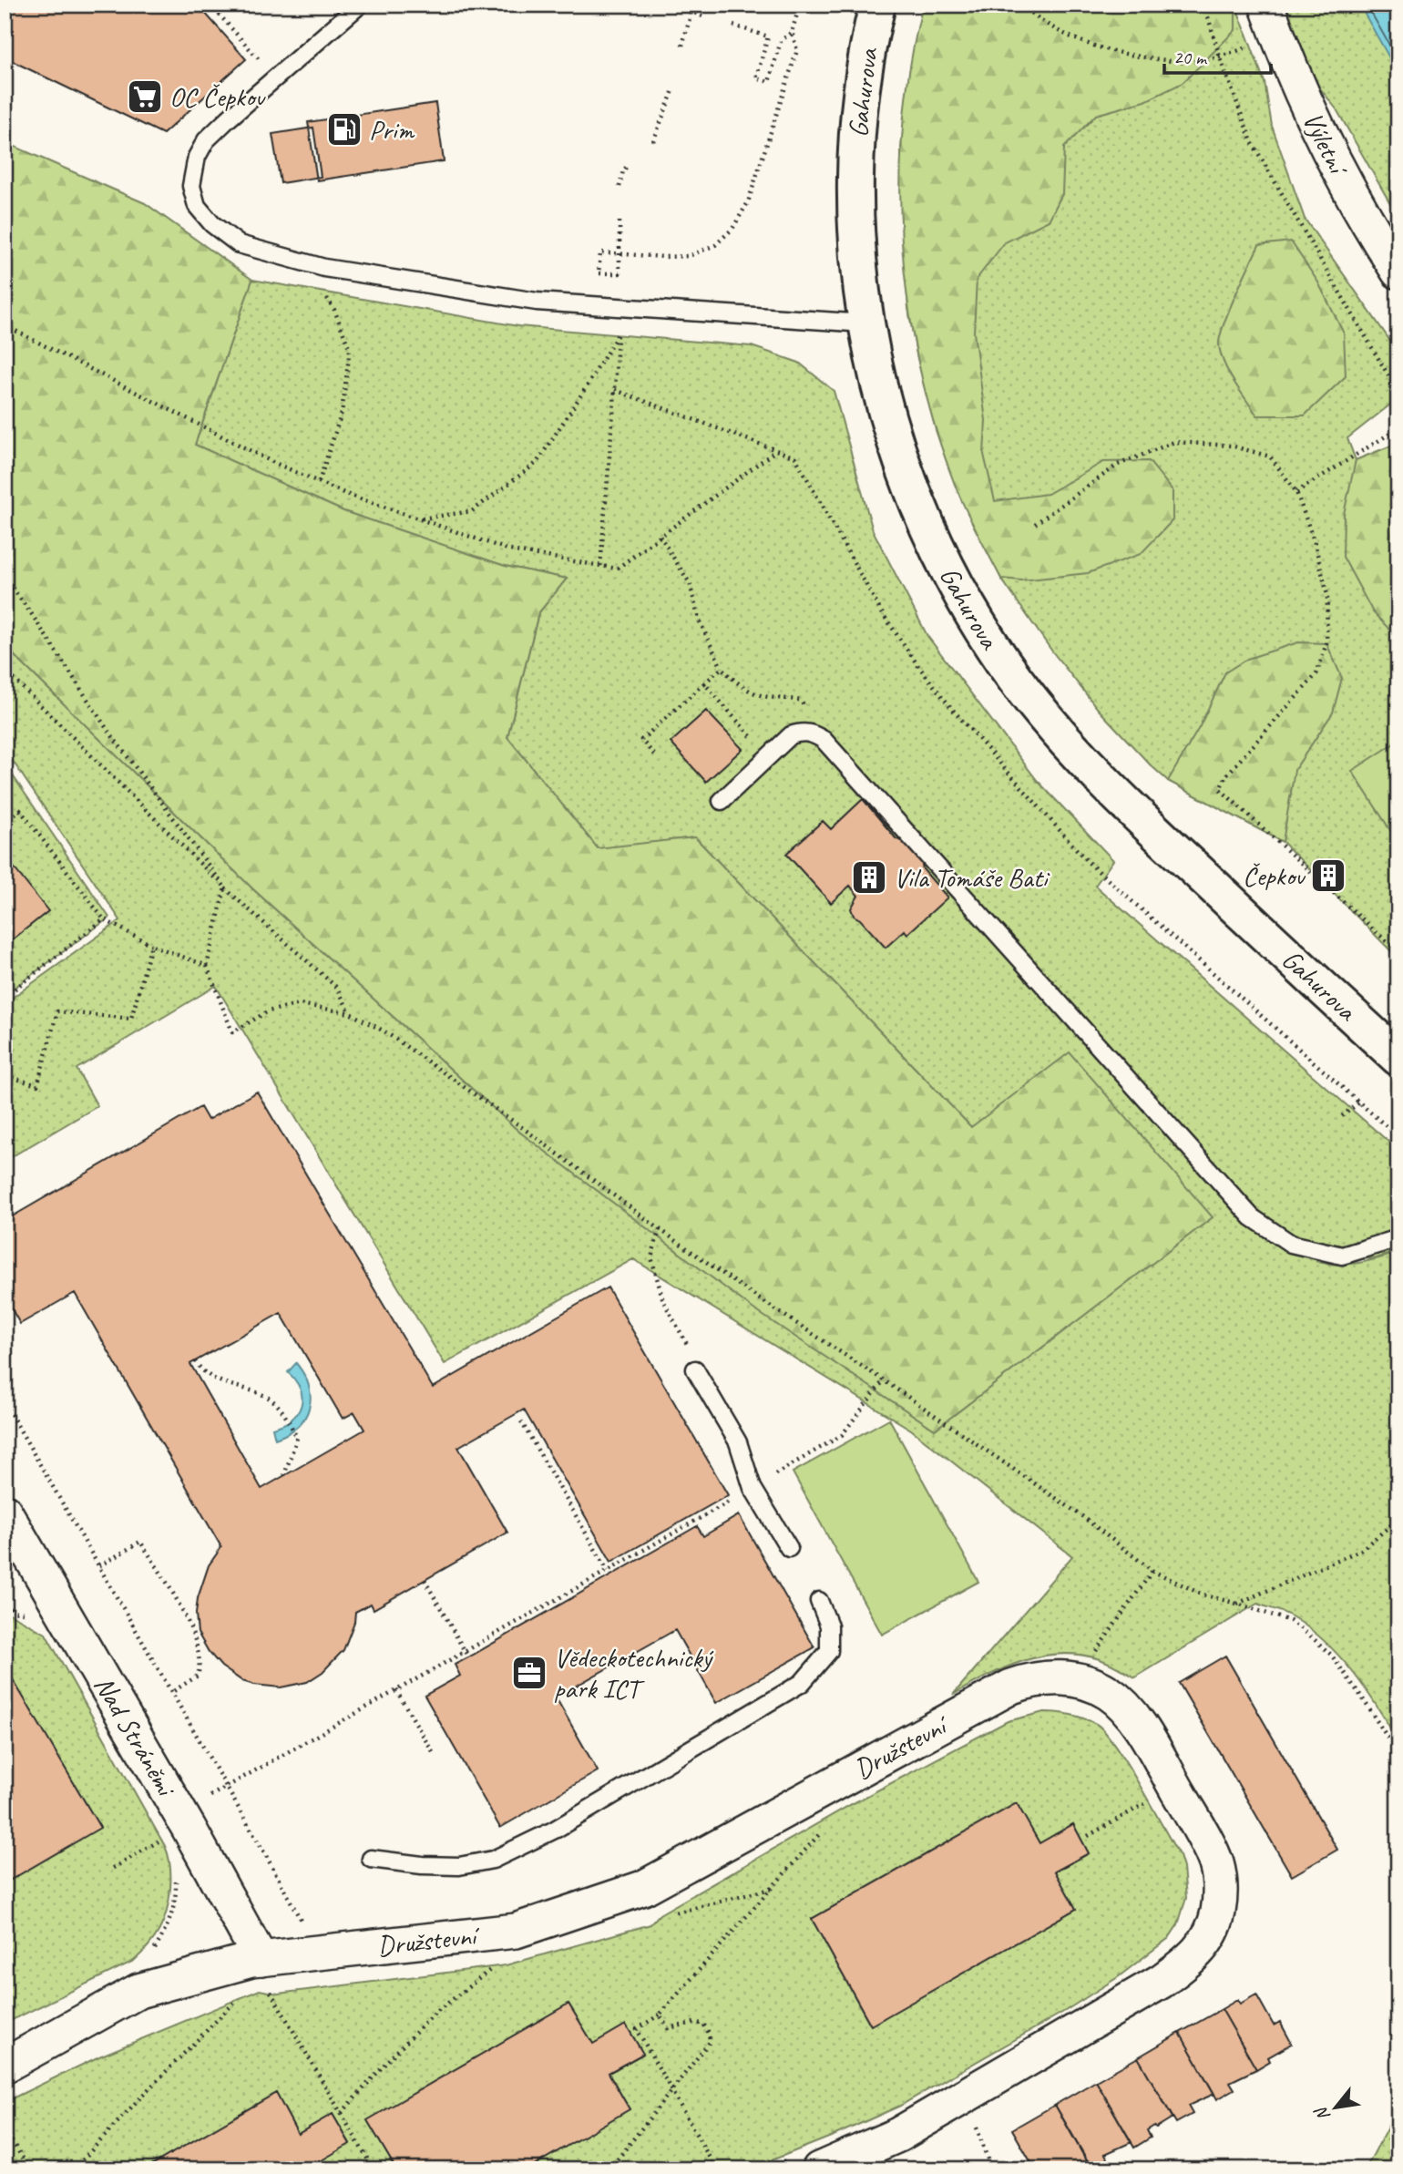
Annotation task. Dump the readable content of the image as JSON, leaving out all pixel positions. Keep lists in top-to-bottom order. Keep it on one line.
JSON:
{"streets":{"street":["Gahurova","Výletní","Nad Stráněmi","Družstevní"]},"crossings":[["Nad Stráněmi","Družstevní"]],"places":{"supermarket":["OC Čepkov"],"fuel station":["Prim"],"building":["Čepkov","Vila Tomáše Bati"],"office":["Vědeckotechnický park ICT"]},"scale_bar":"20 m","north":"bottom left"}
